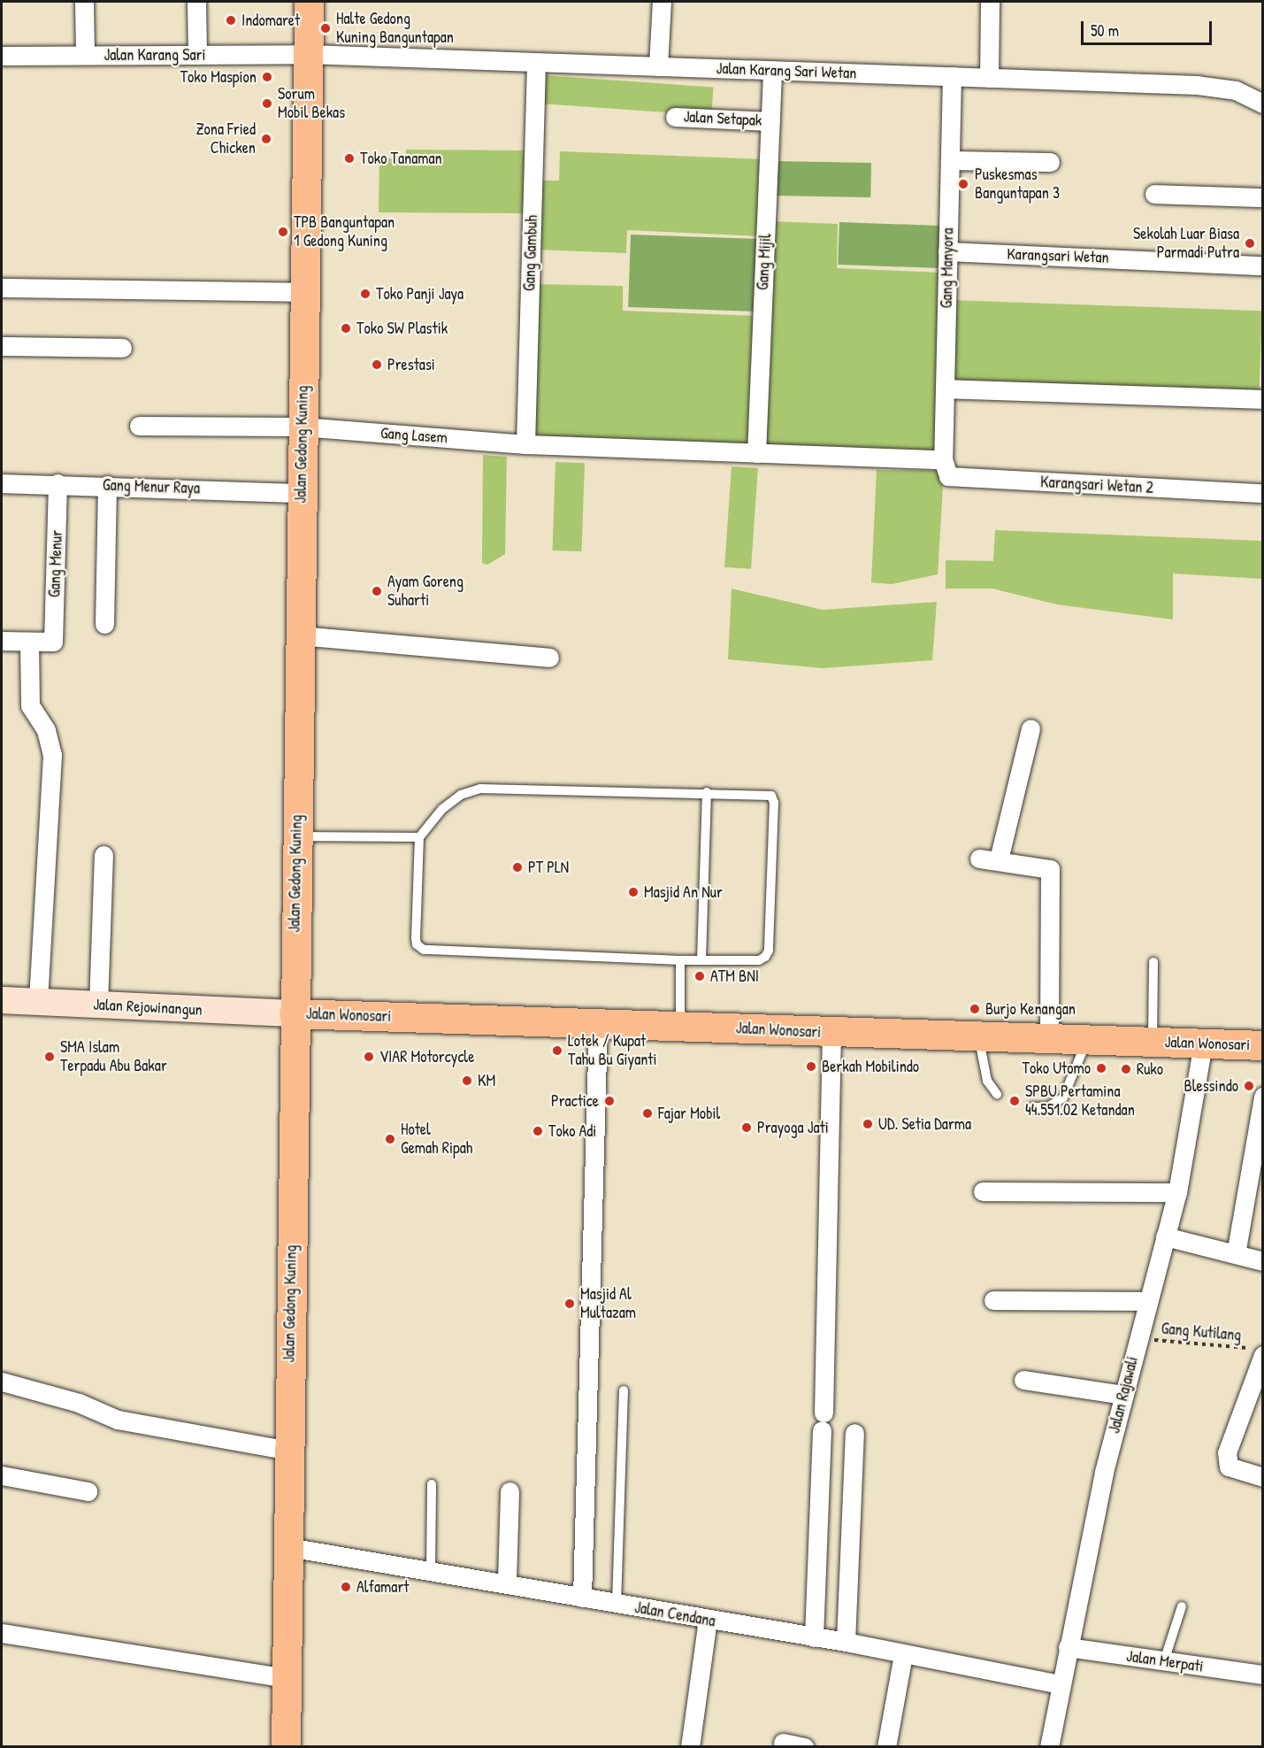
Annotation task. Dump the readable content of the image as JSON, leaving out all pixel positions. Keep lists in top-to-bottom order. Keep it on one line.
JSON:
{"streets":{"main road":["Jalan Gedong Kuning","Jalan Rejowinangun","Jalan Wonosari"],"street":["Jalan Karang Sari","Jalan Karang Sari Wetan","Jalan Setapak","Gang Gambuh","Karangsari Wetan","Gang Mijil","Gang Manyora","Gang Lasem","Karangsari Wetan 2","Gang Menur Raya","Gang Menur","Jalan Rajawali","Jalan Cendana","Jalan Merpati"],"path":["Gang Kutilang"]},"crossings":[["Jalan Karang Sari","Jalan Karang Sari Wetan"],["Jalan Karang Sari","Jalan Gedong Kuning"],["Jalan Karang Sari Wetan","Gang Gambuh"],["Jalan Karang Sari Wetan","Gang Mijil"],["Jalan Karang Sari Wetan","Gang Manyora"],["Jalan Karang Sari Wetan","Jalan Gedong Kuning"],["Jalan Setapak","Gang Mijil"],["Gang Gambuh","Gang Lasem"],["Karangsari Wetan","Gang Manyora"],["Gang Mijil","Gang Lasem"],["Gang Manyora","Gang Lasem"],["Gang Manyora","Karangsari Wetan 2"],["Gang Lasem","Jalan Gedong Kuning"],["Gang Lasem","Karangsari Wetan 2"],["Jalan Gedong Kuning","Gang Menur Raya"],["Jalan Gedong Kuning","Jalan Rejowinangun"],["Jalan Gedong Kuning","Jalan Wonosari"],["Jalan Gedong Kuning","Jalan Cendana"],["Gang Menur Raya","Gang Menur"],["Jalan Rejowinangun","Jalan Wonosari"],["Jalan Wonosari","Jalan Rajawali"],["Gang Kutilang","Jalan Rajawali"],["Jalan Rajawali","Jalan Cendana"],["Jalan Rajawali","Jalan Merpati"]],"places":["Indomaret","Halte Gedong Kuning Banguntapan","Toko Maspion","Sorum Mobil Bekas","Zona Fried Chicken","Toko Tanaman","Puskesmas Banguntapan 3","TPB Banguntapan 1 Gedong Kuning","Sekolah Luar Biasa Parmadi Putra","Toko Panji Jaya","Toko SW Plastik","Prestasi","Ayam Goreng Suharti","PT PLN","Masjid An Nur","ATM BNI","Burjo Kenangan","Lotek / Kupat Tahu Bu Giyanti","SMA Islam Terpadu Abu Bakar","VIAR Motorcycle","Berkah Mobilindo","Toko Utomo","Ruko","KM","Blessindo","Practice","SPBU Pertamina 44.551.02 Ketandan","Fajar Mobil","UD. Setia Darma","Prayoga Jati","Toko Adi","Hotel Gemah Ripah","Masjid Al Multazam","Alfamart"],"scale_bar":"50 m"}
